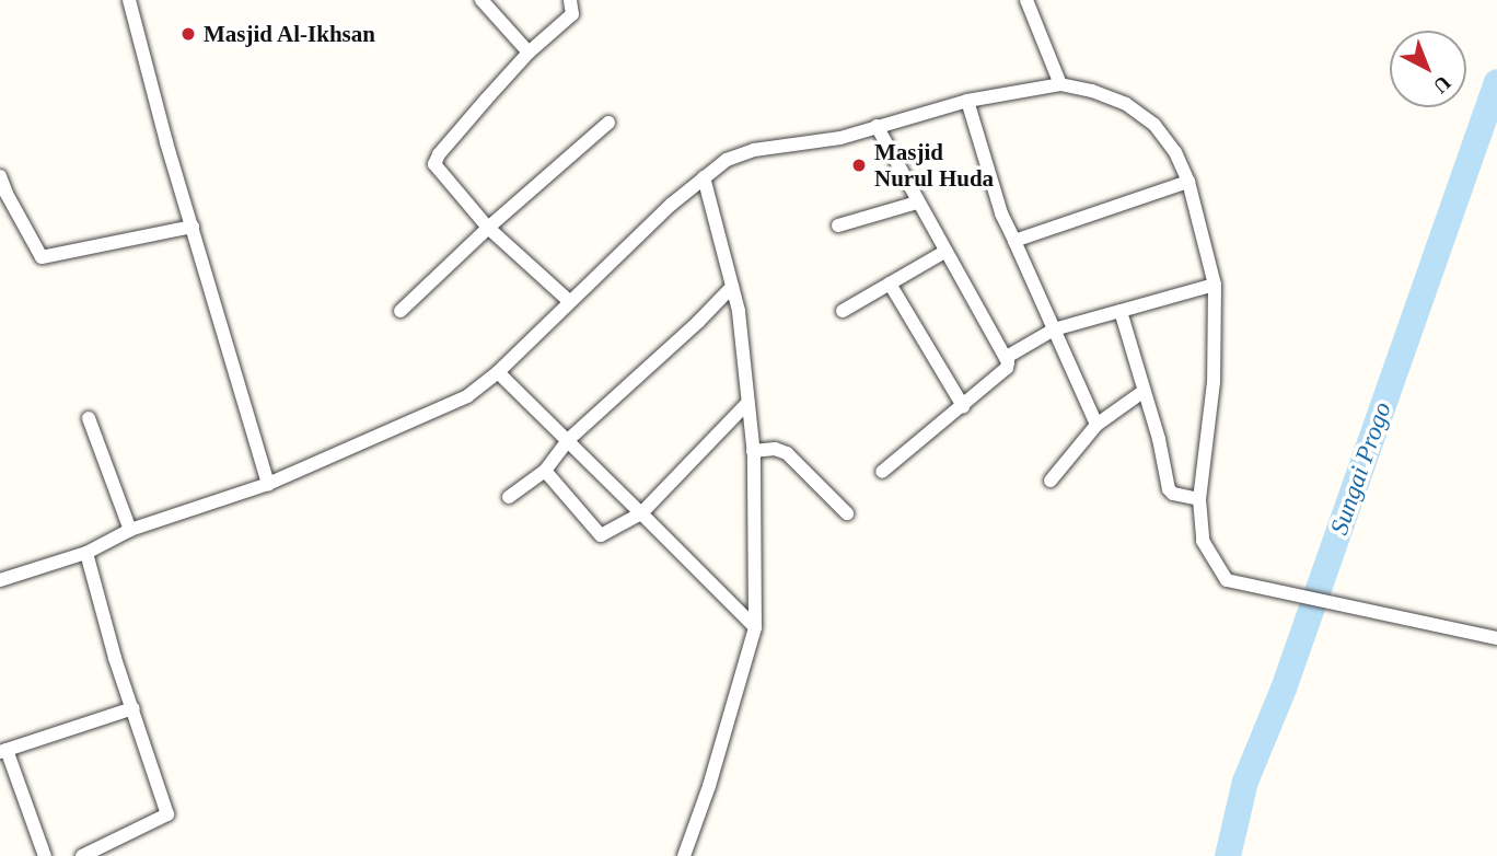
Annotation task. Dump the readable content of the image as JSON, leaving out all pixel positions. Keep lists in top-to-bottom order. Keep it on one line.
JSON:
{"water":["Sungai Progo"],"places":["Masjid Al-Ikhsan","Masjid Nurul Huda"],"north":"bottom right"}
